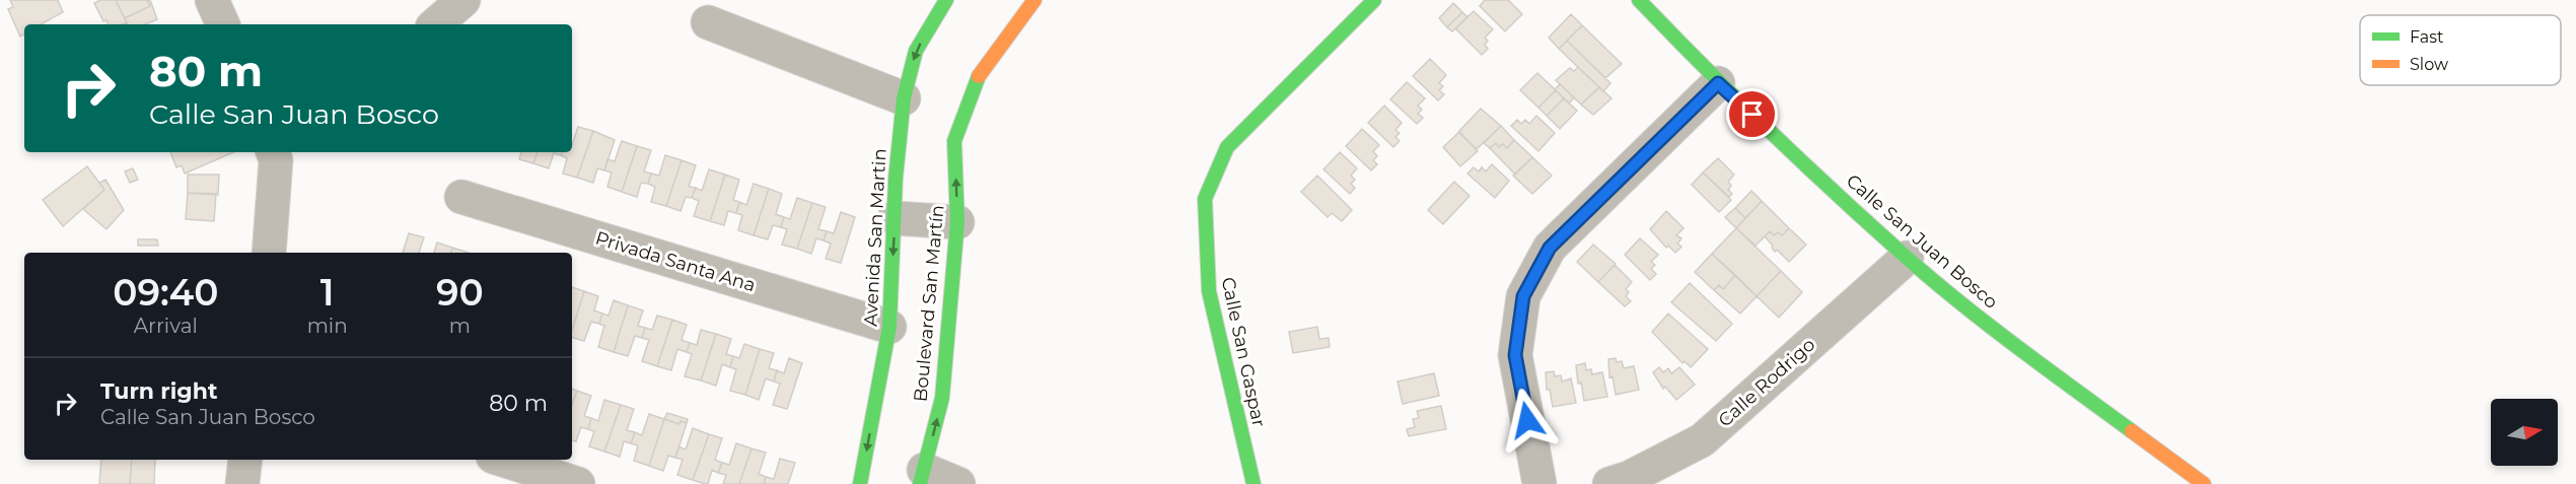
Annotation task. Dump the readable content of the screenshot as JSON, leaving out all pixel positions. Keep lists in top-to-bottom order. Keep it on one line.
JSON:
{"streets":{"street":["Avenida San Martin","Calle San Juan Bosco","Privada Santa Ana","Boulevard San Martín","Calle San Gaspar","Calle Rodrigo"]},"crossings":[["Avenida San Martin","Privada Santa Ana"],["Calle San Juan Bosco","Calle Rodrigo"]],"one_way":["Avenida San Martin","Boulevard San Martín"],"legend":["Fast","Slow"],"north":"right","page":{"turn":["80 m","Calle San Juan Bosco"],"eta":["09:40","Arrival","1","min","90","m"],"list":[{"name":"Turn right","note":"Calle San Juan Bosco","value":"80 m"}]}}
